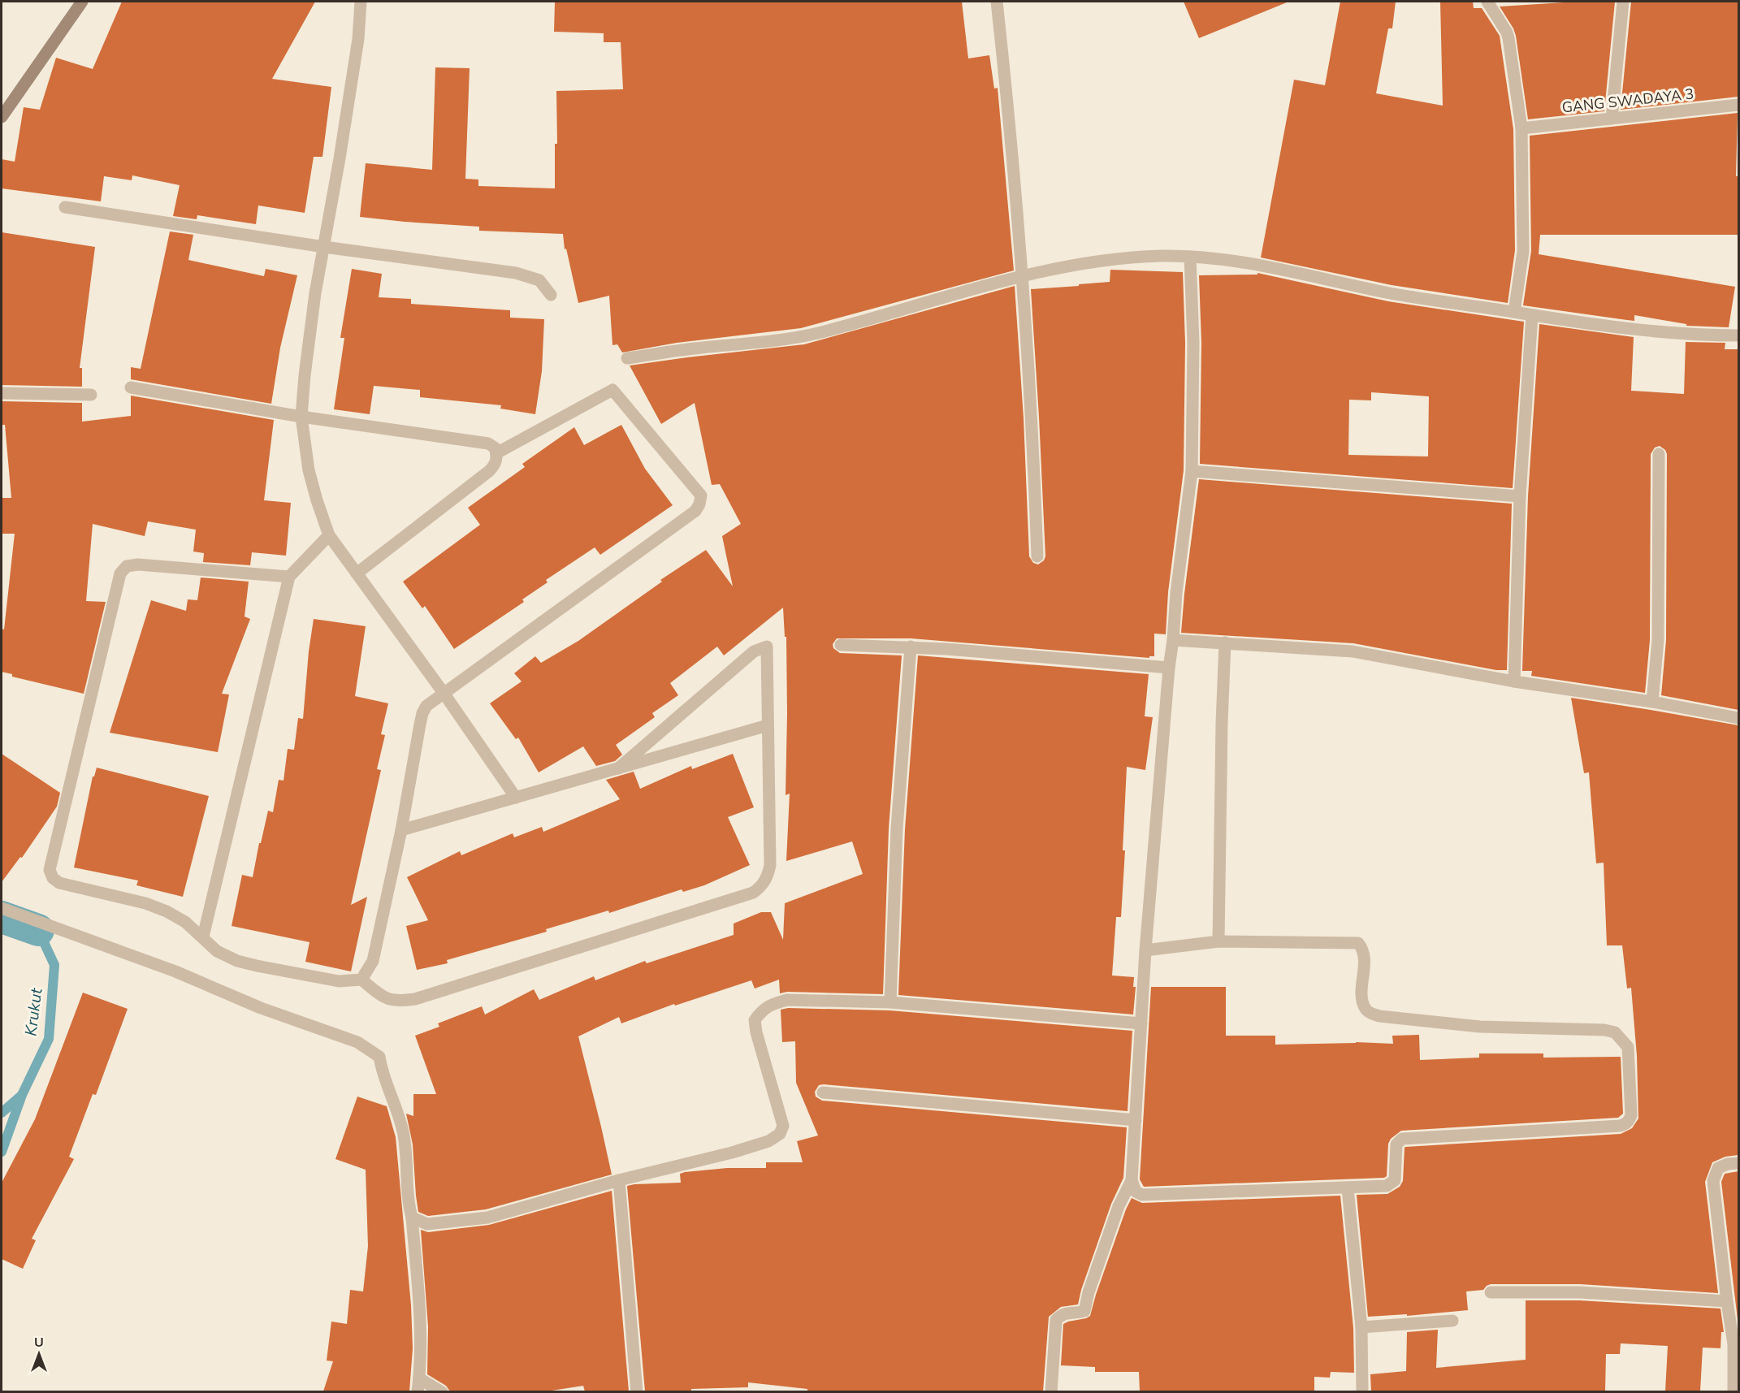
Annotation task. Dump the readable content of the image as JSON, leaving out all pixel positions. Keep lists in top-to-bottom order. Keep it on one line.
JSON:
{"streets":{"street":["GANG SWADAYA 3"]},"water":["Krukut"],"north":"top"}
